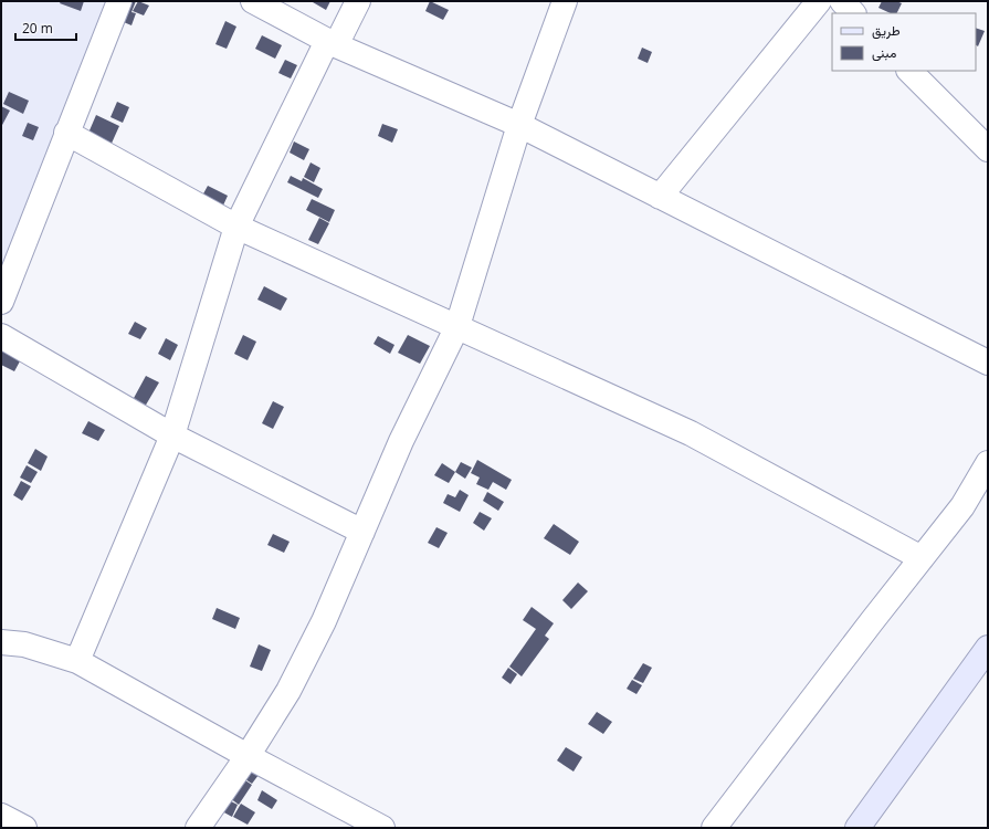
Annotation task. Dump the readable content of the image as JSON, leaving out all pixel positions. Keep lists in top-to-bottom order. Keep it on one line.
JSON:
{"legend":["طريق","مبنى"],"scale_bar":"20 m"}
